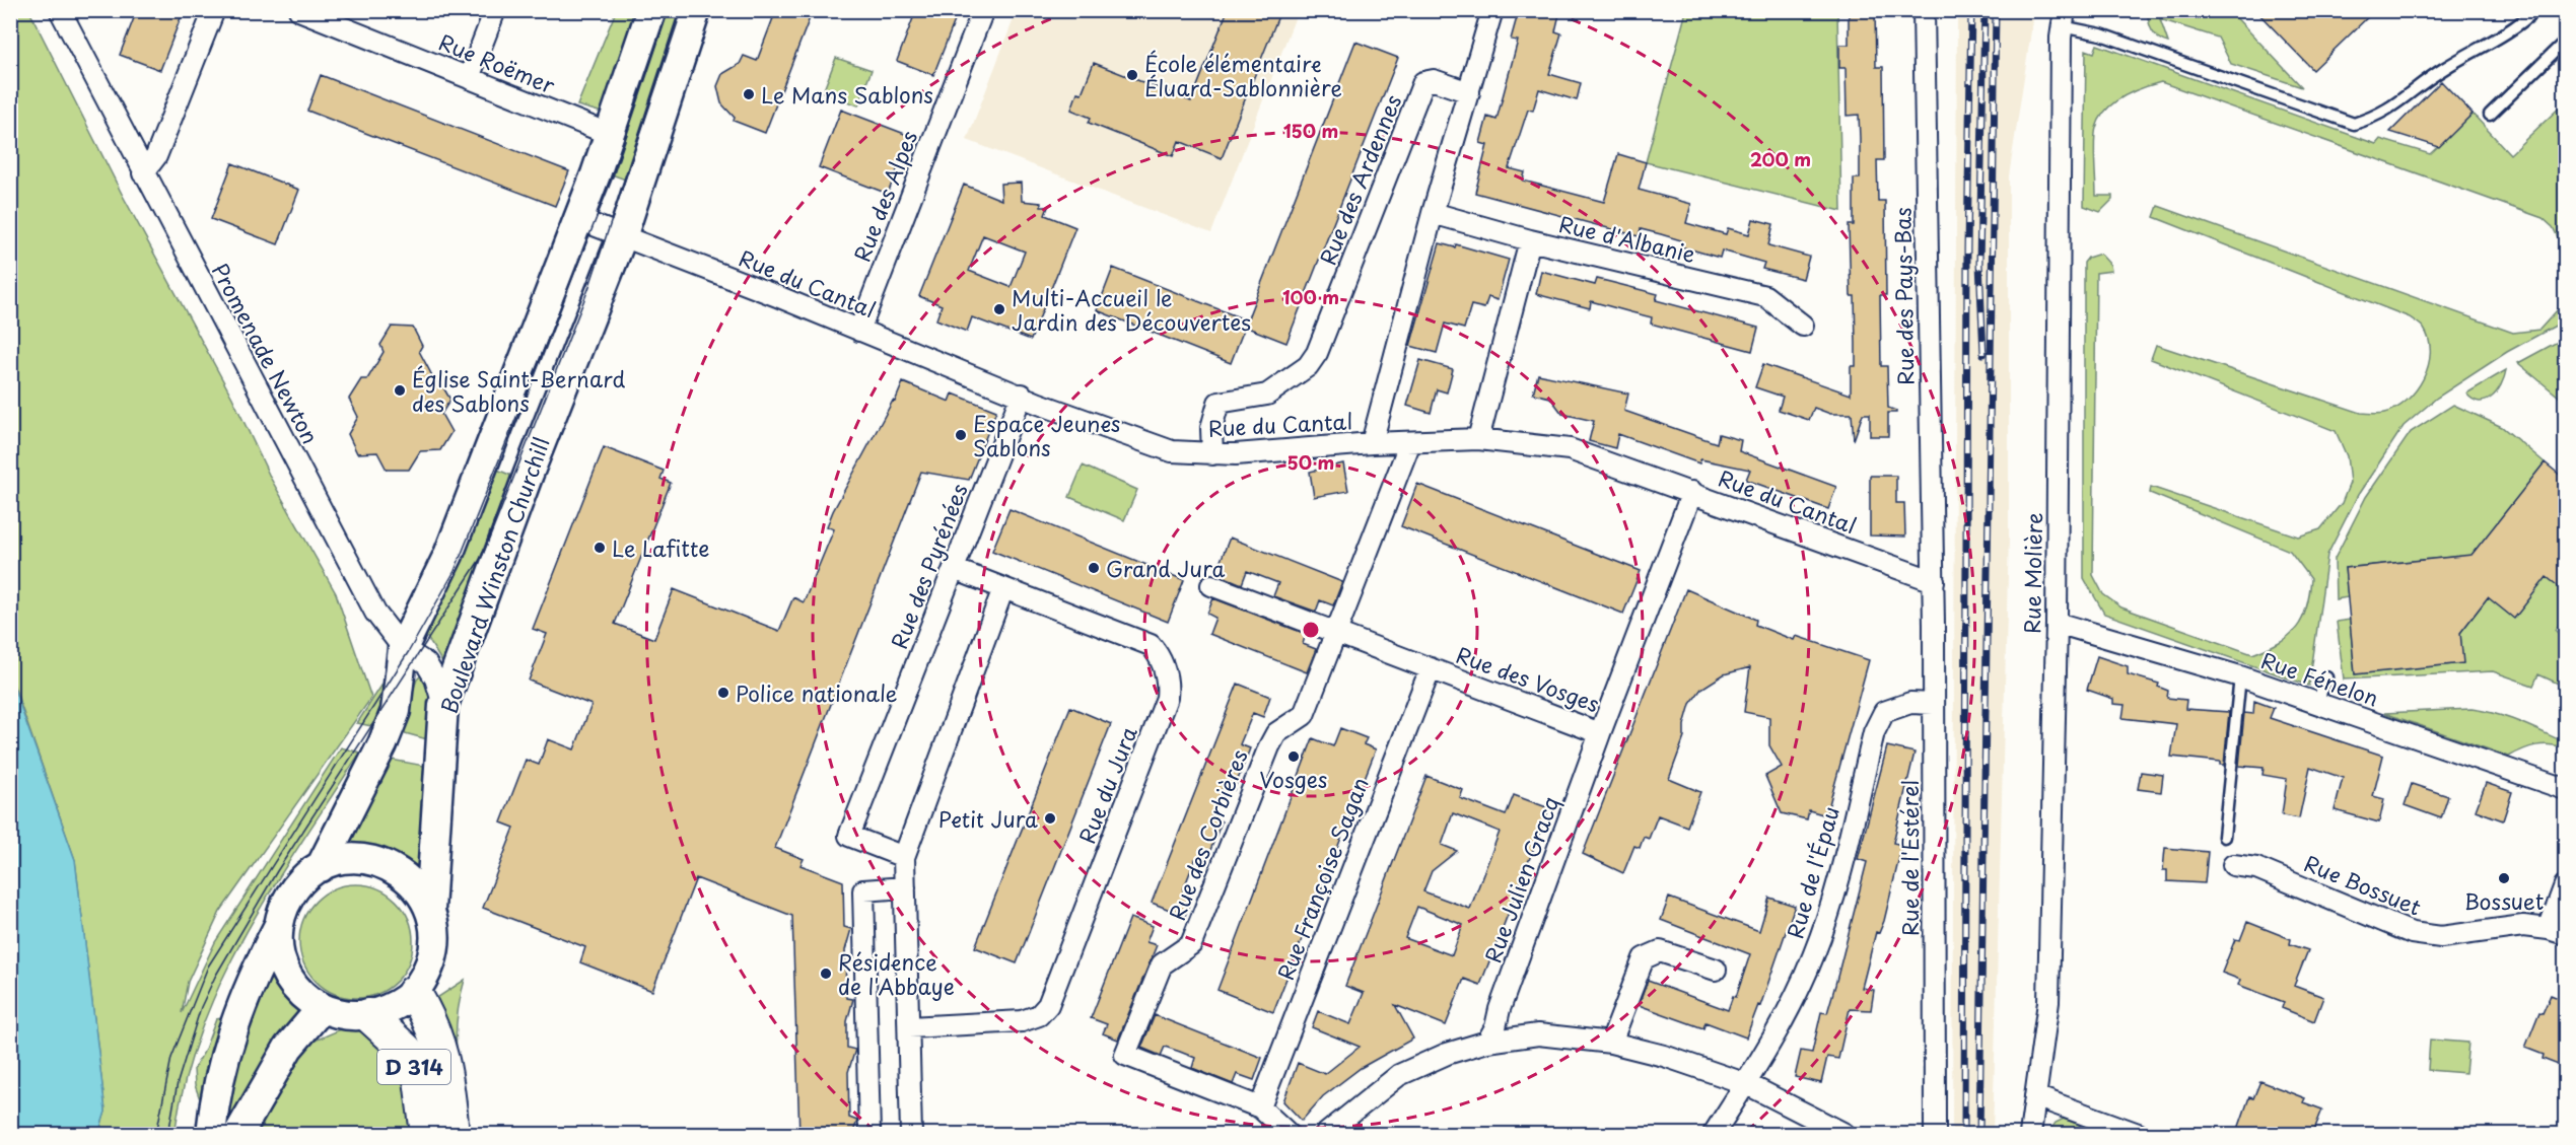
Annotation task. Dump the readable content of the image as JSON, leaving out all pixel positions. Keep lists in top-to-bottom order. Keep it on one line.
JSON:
{"streets":{"main road":["D 314"],"street":["Rue Roëmer","Rue des Ardennes","Rue des Alpes","Rue d'Albanie","Rue du Cantal","Rue des Pays-Bas","Promenade Newton","Rue des Pyrénées","Rue Molière","Boulevard Winston Churchill","Rue des Vosges","Rue Fénelon","Rue du Jura","Rue des Corbières","Rue de l'Estérel","Rue de l'Épau","Rue Françoise Sagan","Rue Julien Gracq","Rue Bossuet"]},"crossings":[["Rue Roëmer","Boulevard Winston Churchill"],["Rue des Ardennes","Rue du Cantal"],["Rue des Alpes","Rue du Cantal"],["Rue du Cantal","Rue des Pays-Bas"],["Rue du Cantal","Rue des Pyrénées"],["Rue du Cantal","Boulevard Winston Churchill"],["Rue du Cantal","Rue des Vosges"],["Rue du Cantal","Rue des Corbières"],["Rue du Cantal","Rue de l'Estérel"],["Rue des Pays-Bas","Rue de l'Estérel"],["Promenade Newton","Boulevard Winston Churchill"],["Rue des Pyrénées","Rue du Jura"],["Rue Molière","Rue Fénelon"],["Boulevard Winston Churchill","D 314"],["Rue des Vosges","Rue des Corbières"],["Rue des Vosges","Rue Françoise Sagan"],["Rue des Vosges","Rue Julien Gracq"],["Rue des Corbières","Rue Françoise Sagan"],["Rue de l'Estérel","Rue de l'Épau"]],"places":["École élémentaire Éluard-Sablonnière","Le Mans Sablons","Multi-Accueil le Jardin des Découvertes","Église Saint-Bernard des Sablons","Espace Jeunes Sablons","Le Lafitte","Grand Jura","Police nationale","Vosges","Petit Jura","Bossuet","Résidence de l'Abbaye"],"rings":["150 m","200 m","100 m","50 m"]}
